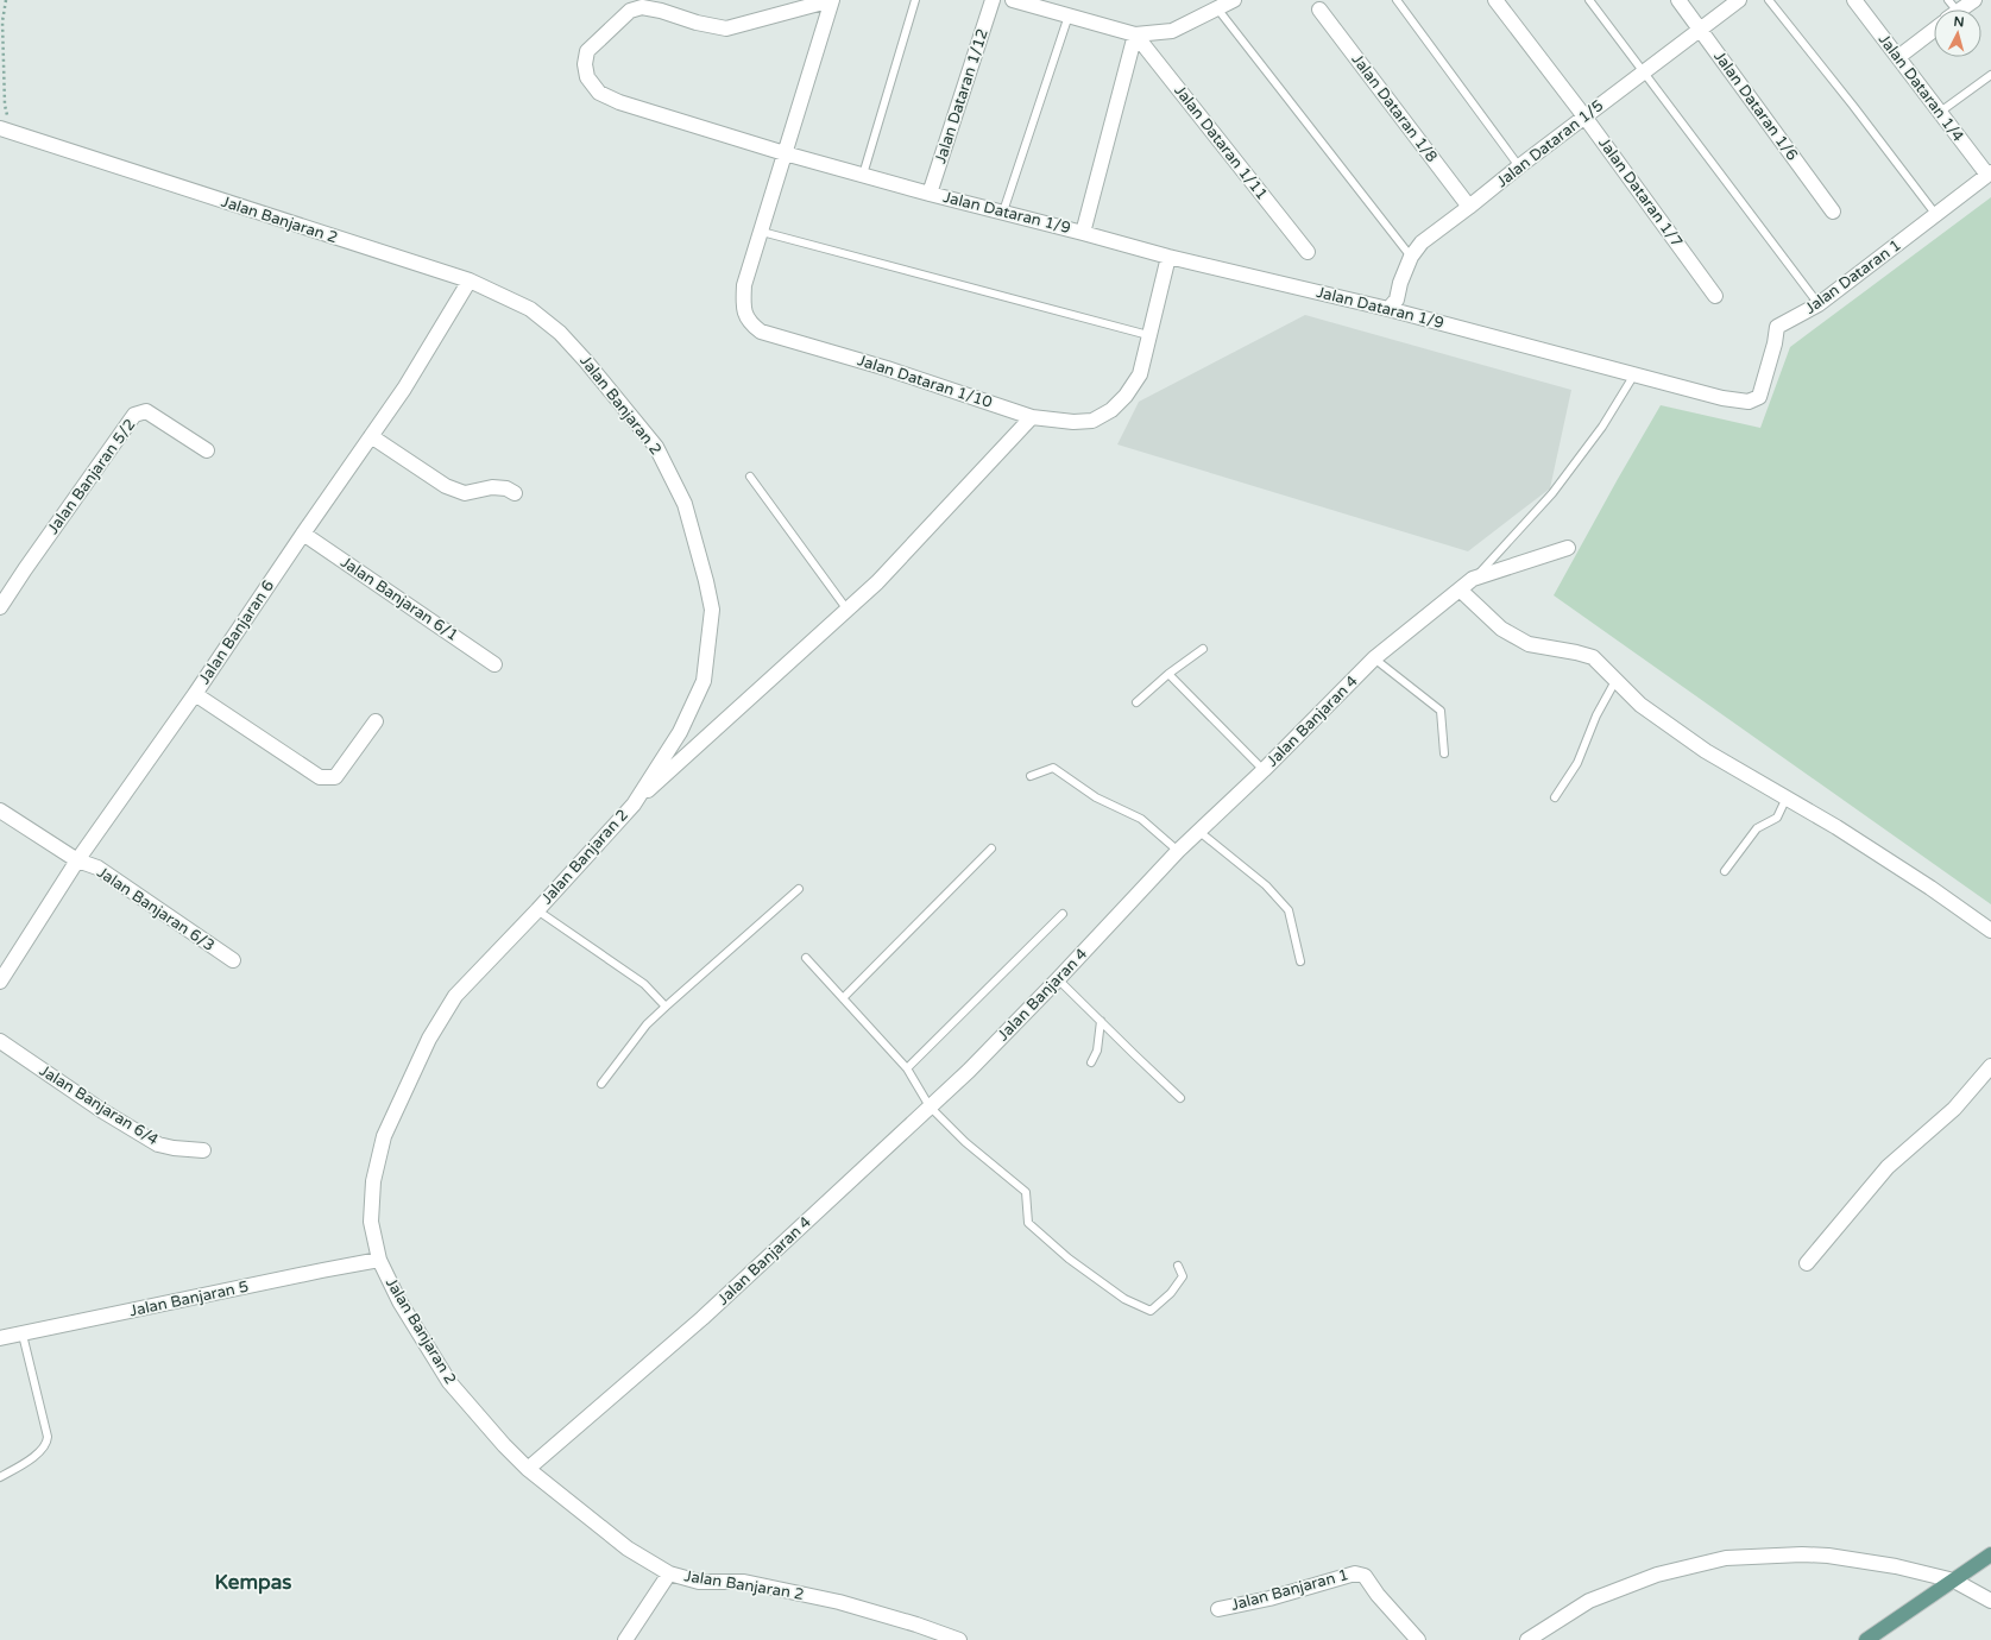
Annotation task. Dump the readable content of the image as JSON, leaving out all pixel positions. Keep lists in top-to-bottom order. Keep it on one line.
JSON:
{"streets":{"street":["Jalan Dataran 1/4","Jalan Dataran 1/12","Jalan Dataran 1/6","Jalan Dataran 1/8","Jalan Dataran 1/11","Jalan Dataran 1/5","Jalan Dataran 1/7","Jalan Dataran 1/9","Jalan Banjaran 2","Jalan Dataran 1","Jalan Dataran 1/10","Jalan Banjaran 5/2","Jalan Banjaran 6/1","Jalan Banjaran 6","Jalan Banjaran 4","Jalan Banjaran 6/3","Jalan Banjaran 6/4","Jalan Banjaran 5","Jalan Banjaran 1"]},"crossings":[["Jalan Dataran 1/4","Jalan Dataran 1"],["Jalan Dataran 1/12","Jalan Dataran 1/9"],["Jalan Dataran 1/6","Jalan Dataran 1/5"],["Jalan Dataran 1/8","Jalan Dataran 1/5"],["Jalan Dataran 1/5","Jalan Dataran 1/7"],["Jalan Dataran 1/5","Jalan Dataran 1/9"],["Jalan Dataran 1/9","Jalan Dataran 1"],["Jalan Dataran 1/9","Jalan Dataran 1/10"],["Jalan Banjaran 2","Jalan Banjaran 6"],["Jalan Banjaran 2","Jalan Banjaran 4"],["Jalan Banjaran 2","Jalan Banjaran 5"],["Jalan Banjaran 6/1","Jalan Banjaran 6"],["Jalan Banjaran 6","Jalan Banjaran 6/3"]],"districts":["Kempas"],"north":"top"}
